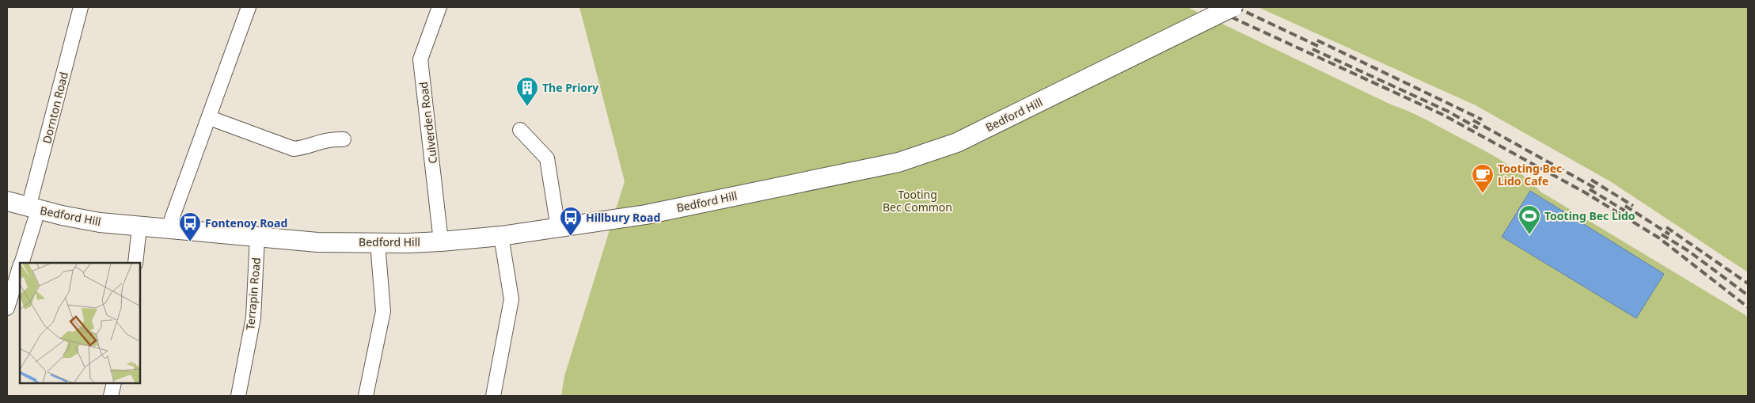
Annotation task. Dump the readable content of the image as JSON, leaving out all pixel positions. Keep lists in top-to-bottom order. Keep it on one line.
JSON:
{"streets":{"main road":["Bedford Hill"],"street":["Dornton Road","Culverden Road","Terrapin Road"]},"crossings":[["Dornton Road","Bedford Hill"],["Bedford Hill","Culverden Road"],["Bedford Hill","Terrapin Road"]],"parks":["Tooting Bec Common"],"places":{"building":["The Priory"],"cafe":["Tooting Bec Lido Cafe"],"sports":["Tooting Bec Lido"],"bus stop":["Hillbury Road","Fontenoy Road"]}}
